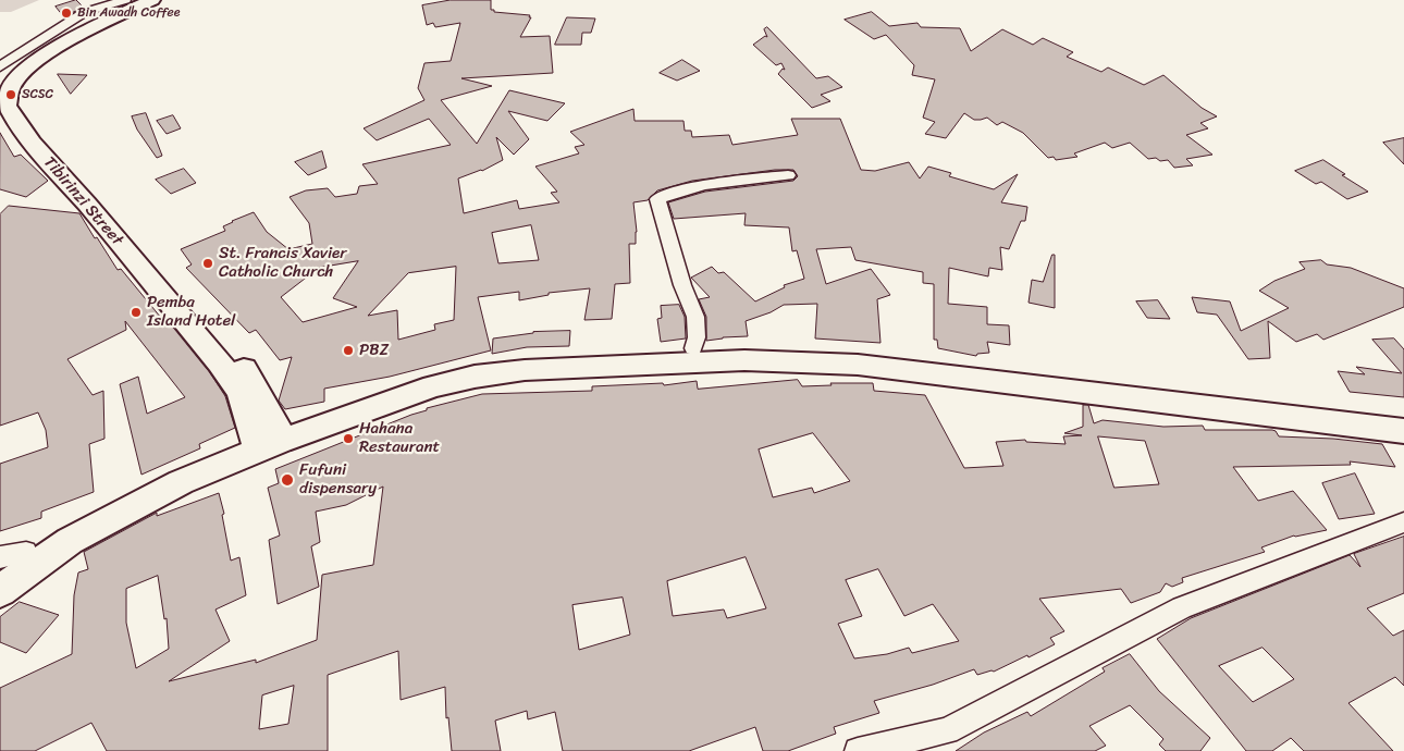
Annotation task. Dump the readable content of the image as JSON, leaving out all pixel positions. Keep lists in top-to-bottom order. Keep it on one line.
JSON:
{"streets":{"main road":["Tibirinzi Street"]},"places":["Bin Awadh Coffee","SCSC","St. Francis Xavier Catholic Church","Pemba Island Hotel","PBZ","Hahana Restaurant","Fufuni dispensary"]}
